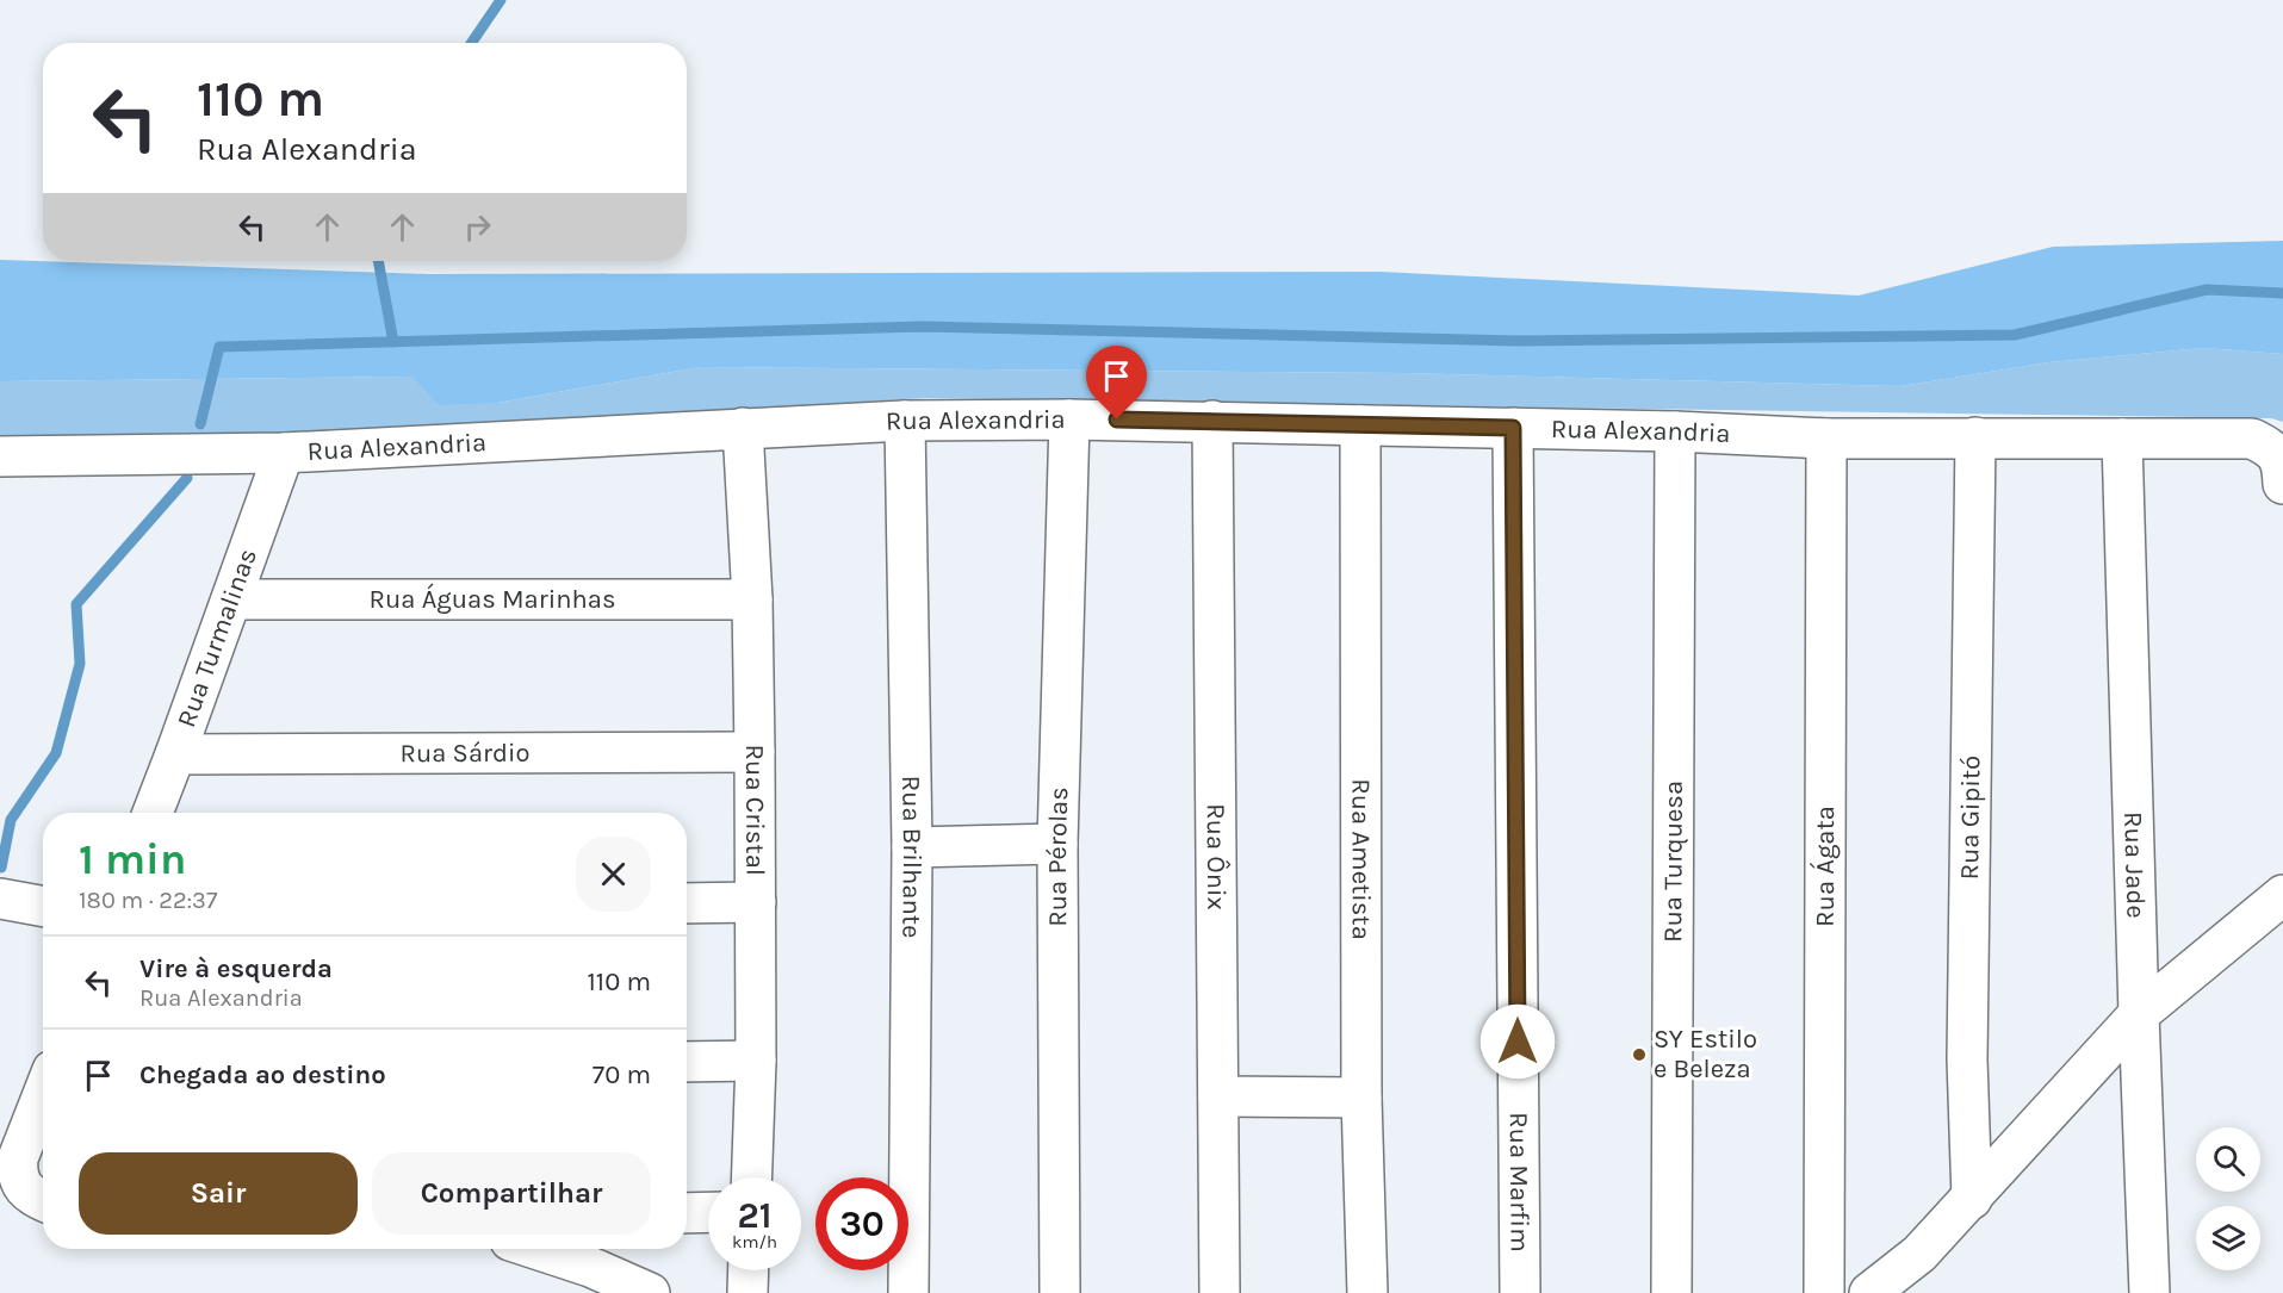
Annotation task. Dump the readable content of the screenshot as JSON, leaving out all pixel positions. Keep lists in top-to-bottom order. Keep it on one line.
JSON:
{"streets":{"street":["Rua Alexandria","Rua Águas Marinhas","Rua Turmalinas","Rua Sárdio","Rua Cristal","Rua Gipitó","Rua Pérolas","Rua Brilhante","Rua Ônix","Rua Ametista","Rua Turquesa","Rua Ágata","Rua Jade","Rua Marfim"]},"crossings":[["Rua Alexandria","Rua Turmalinas"],["Rua Alexandria","Rua Cristal"],["Rua Alexandria","Rua Gipitó"],["Rua Alexandria","Rua Pérolas"],["Rua Alexandria","Rua Brilhante"],["Rua Alexandria","Rua Ônix"],["Rua Alexandria","Rua Ametista"],["Rua Alexandria","Rua Turquesa"],["Rua Alexandria","Rua Ágata"],["Rua Alexandria","Rua Jade"],["Rua Alexandria","Rua Marfim"],["Rua Águas Marinhas","Rua Turmalinas"],["Rua Águas Marinhas","Rua Cristal"],["Rua Turmalinas","Rua Sárdio"],["Rua Sárdio","Rua Cristal"]],"places":["SY Estilo e Beleza"],"page":{"turn":["110 m","Rua Alexandria"],"heading":["1 min","180 m · 22:37"],"list":[{"name":"Vire à esquerda","note":"Rua Alexandria","value":"110 m"},{"name":"Chegada ao destino","value":"70 m"}],"buttons":["Sair","Compartilhar"],"speed":"21 km/h","limit":"30"}}
